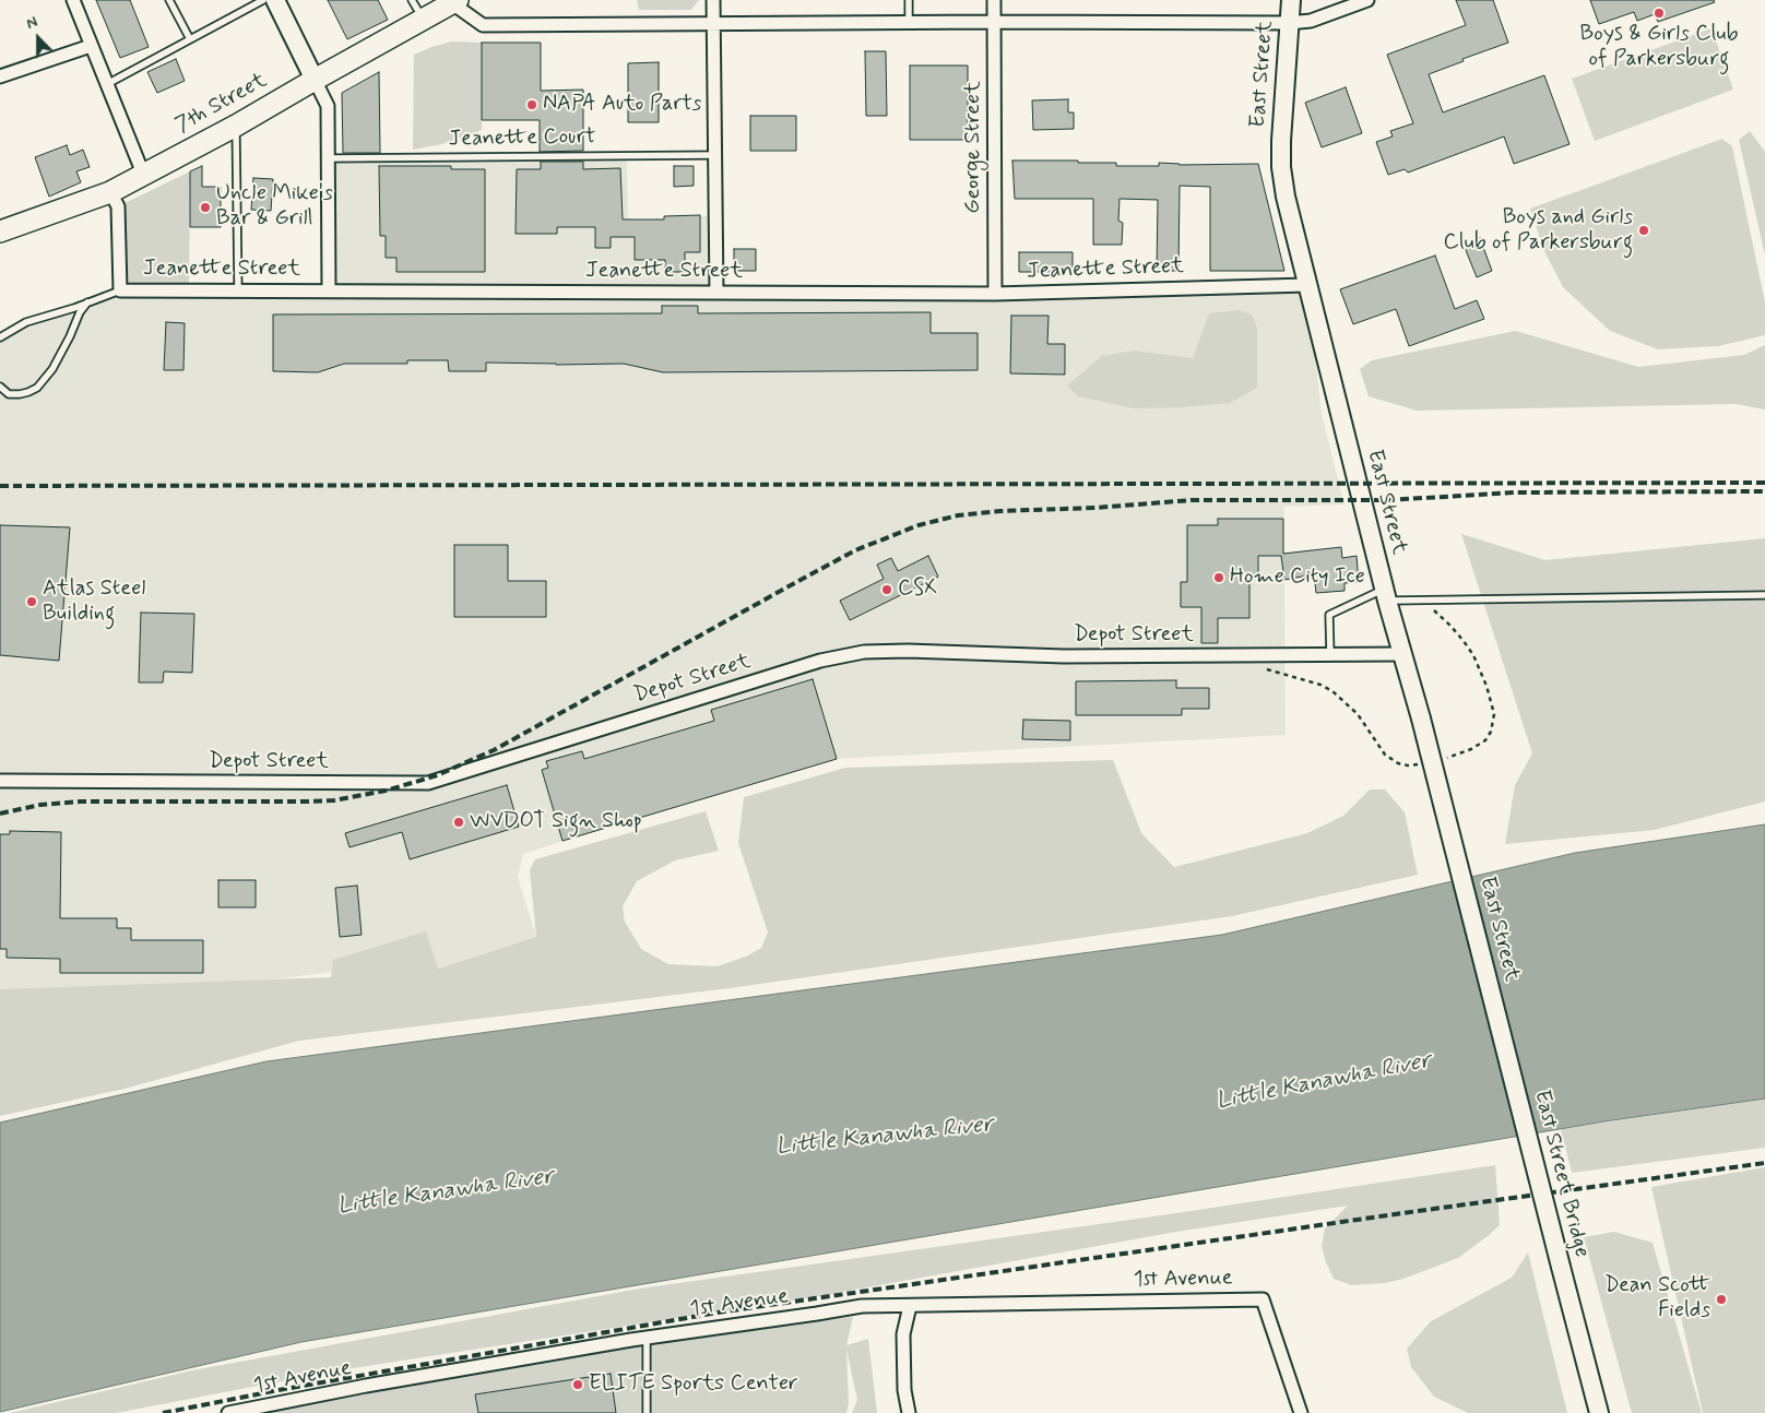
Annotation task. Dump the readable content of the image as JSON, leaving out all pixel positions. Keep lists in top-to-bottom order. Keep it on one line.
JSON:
{"streets":{"main road":["East Street","7th Street","East Street Bridge"],"street":["George Street","Jeanette Street","Depot Street","1st Avenue"],"lane":["Jeanette Court"]},"crossings":[["East Street","Jeanette Street"],["East Street","Depot Street"],["East Street","East Street Bridge"],["7th Street","Jeanette Street"],["George Street","Jeanette Street"]],"water":["Little Kanawha River"],"places":["Boys & Girls Club of Parkersburg","NAPA Auto Parts","Uncle Mike's Bar & Grill","Boys and Girls Club of Parkersburg","Home City Ice","CSX","Atlas Steel Building","WVDOT Sign Shop","Dean Scott Fields","ELITE Sports Center"],"north":"top"}
